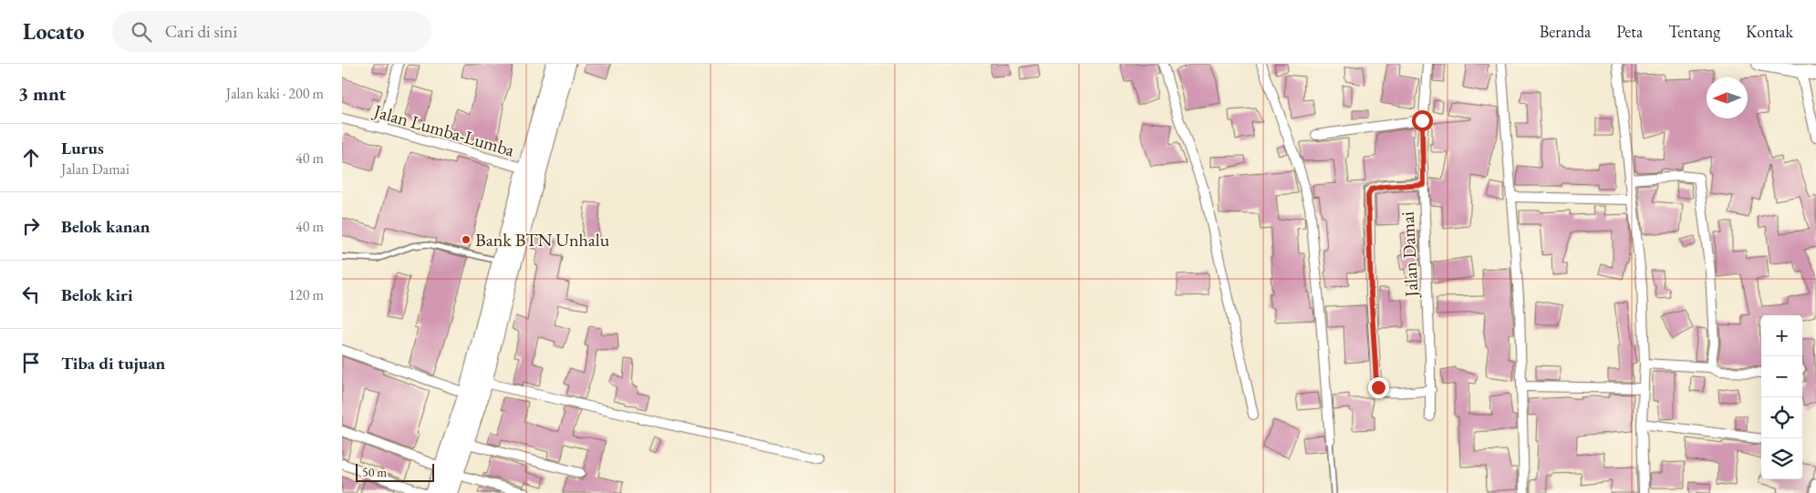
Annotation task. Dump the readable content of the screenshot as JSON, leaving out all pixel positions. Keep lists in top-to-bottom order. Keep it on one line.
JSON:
{"streets":{"street":["Jalan Lumba-Lumba","Jalan Damai"]},"places":["Bank BTN Unhalu"],"scale_bar":"50 m","north":"left","page":{"header":"Locato","search":"Cari di sini","nav":["Beranda","Peta","Tentang","Kontak"],"heading":["3 mnt","Jalan kaki · 200 m"],"list":[["Lurus","Jalan Damai","40 m"],["Belok kanan","40 m"],["Belok kiri","120 m"],"Tiba di tujuan"],"map_buttons":["+","−"],"scale":"50 m"}}
